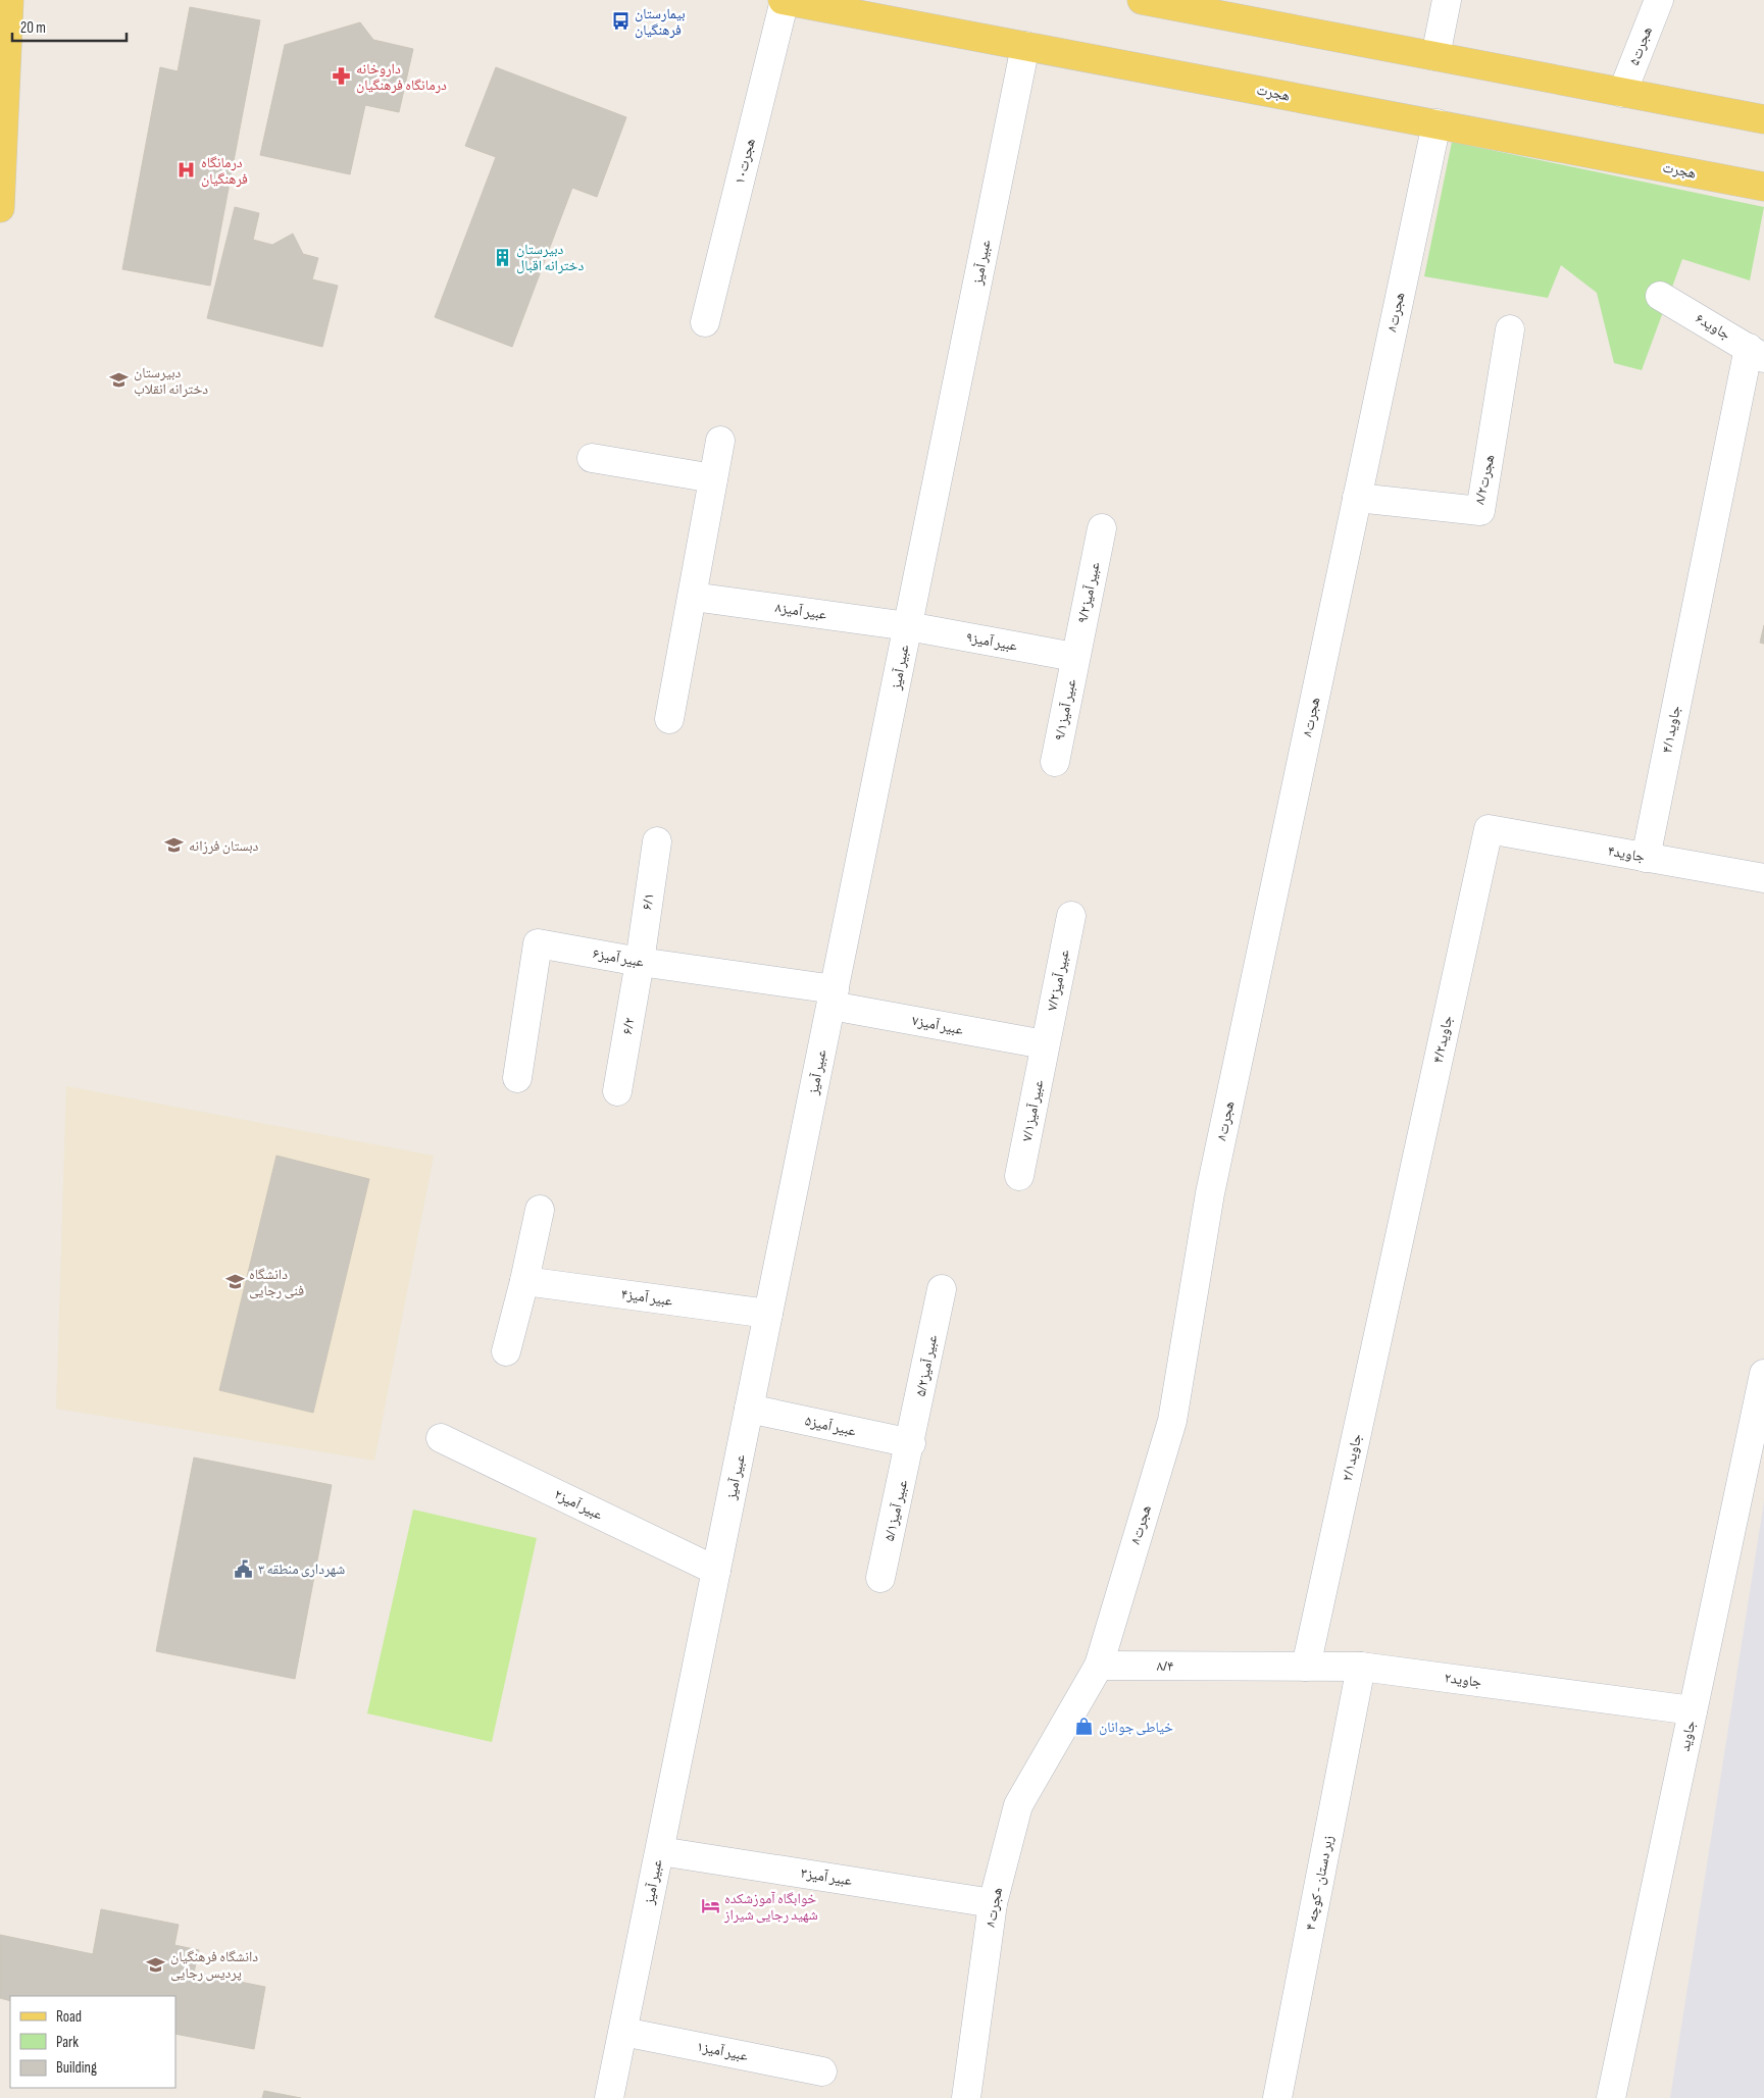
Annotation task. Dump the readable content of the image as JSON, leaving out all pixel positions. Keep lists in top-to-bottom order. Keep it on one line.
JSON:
{"streets":{"main road":["هجرت"],"street":["هجرت۵","هجرت۱۰","عبیر آمیز","هجرت۸","۶جاوید","هجرت۸/۲","۹/۲عبیر آمیز","۸عبیر آمیز","عبیر آمیز۹","۹/۱عبیر آمیز","۴/۱جاوید","۴جاوید","۶/۱","۶عبیر آمیز","۷/۲عبیر آمیز","۷عبیر آمیز","۶/۲","۴/۲جاوید","۷/۱عبیر آمیز","۴عبیر آمیز","۵/۲عبیر آمیز","۵عبیر آمیز","۲/۱جاوید","۲عبیر آمیز","۵/۱عبیر آمیز","۸/۴","۲جاوید","جاوید","۳عبیر آمیز","زبر دستان - کوچه ۴","۱عبیر آمیز"]},"crossings":[["هجرت","هجرت۱۰"],["هجرت","عبیر آمیز"],["هجرت","هجرت۸"],["عبیر آمیز","۸عبیر آمیز"],["عبیر آمیز","عبیر آمیز۹"],["عبیر آمیز","۶عبیر آمیز"],["عبیر آمیز","۷عبیر آمیز"],["عبیر آمیز","۴عبیر آمیز"],["عبیر آمیز","۵عبیر آمیز"],["عبیر آمیز","۲عبیر آمیز"],["عبیر آمیز","۳عبیر آمیز"],["عبیر آمیز","۱عبیر آمیز"],["هجرت۸","هجرت۸/۲"],["هجرت۸","۸/۴"],["هجرت۸","۳عبیر آمیز"],["۶جاوید","۴/۱جاوید"],["۹/۲عبیر آمیز","عبیر آمیز۹"],["۹/۲عبیر آمیز","۹/۱عبیر آمیز"],["۸عبیر آمیز","عبیر آمیز۹"],["عبیر آمیز۹","۹/۱عبیر آمیز"],["۴/۱جاوید","۴جاوید"],["۴جاوید","۴/۲جاوید"],["۶/۱","۶عبیر آمیز"],["۶/۱","۶/۲"],["۶عبیر آمیز","۷عبیر آمیز"],["۶عبیر آمیز","۶/۲"],["۷/۲عبیر آمیز","۷عبیر آمیز"],["۷/۲عبیر آمیز","۷/۱عبیر آمیز"],["۷عبیر آمیز","۷/۱عبیر آمیز"],["۴/۲جاوید","۲/۱جاوید"],["۵/۲عبیر آمیز","۵عبیر آمیز"],["۵/۲عبیر آمیز","۵/۱عبیر آمیز"],["۵عبیر آمیز","۵/۱عبیر آمیز"],["۲/۱جاوید","۲جاوید"],["۸/۴","۲جاوید"],["۲جاوید","جاوید"],["۲جاوید","زبر دستان - کوچه ۴"]],"places":{"bus stop":["بیمارستان فرهنگیان"],"pharmacy":["داروخانه درمانگاه فرهنگیان"],"hospital":["درمانگاه فرهنگیان"],"building":["دبیرستان دخترانه اقبال"],"school or university":["دبیرستان دخترانه انقلاب","دبستان فرزانه","دانشگاه فنی رجایی","دانشگاه فرهنگیان پردیس رجایی"],"public building":["شهرداری منطقه ۳"],"shop":["خیاطی جوانان"],"hotel":["خوابگاه آموزشکده شهید رجایی شیراز"]},"legend":["Road","Park","Building"],"scale_bar":"20 m"}
